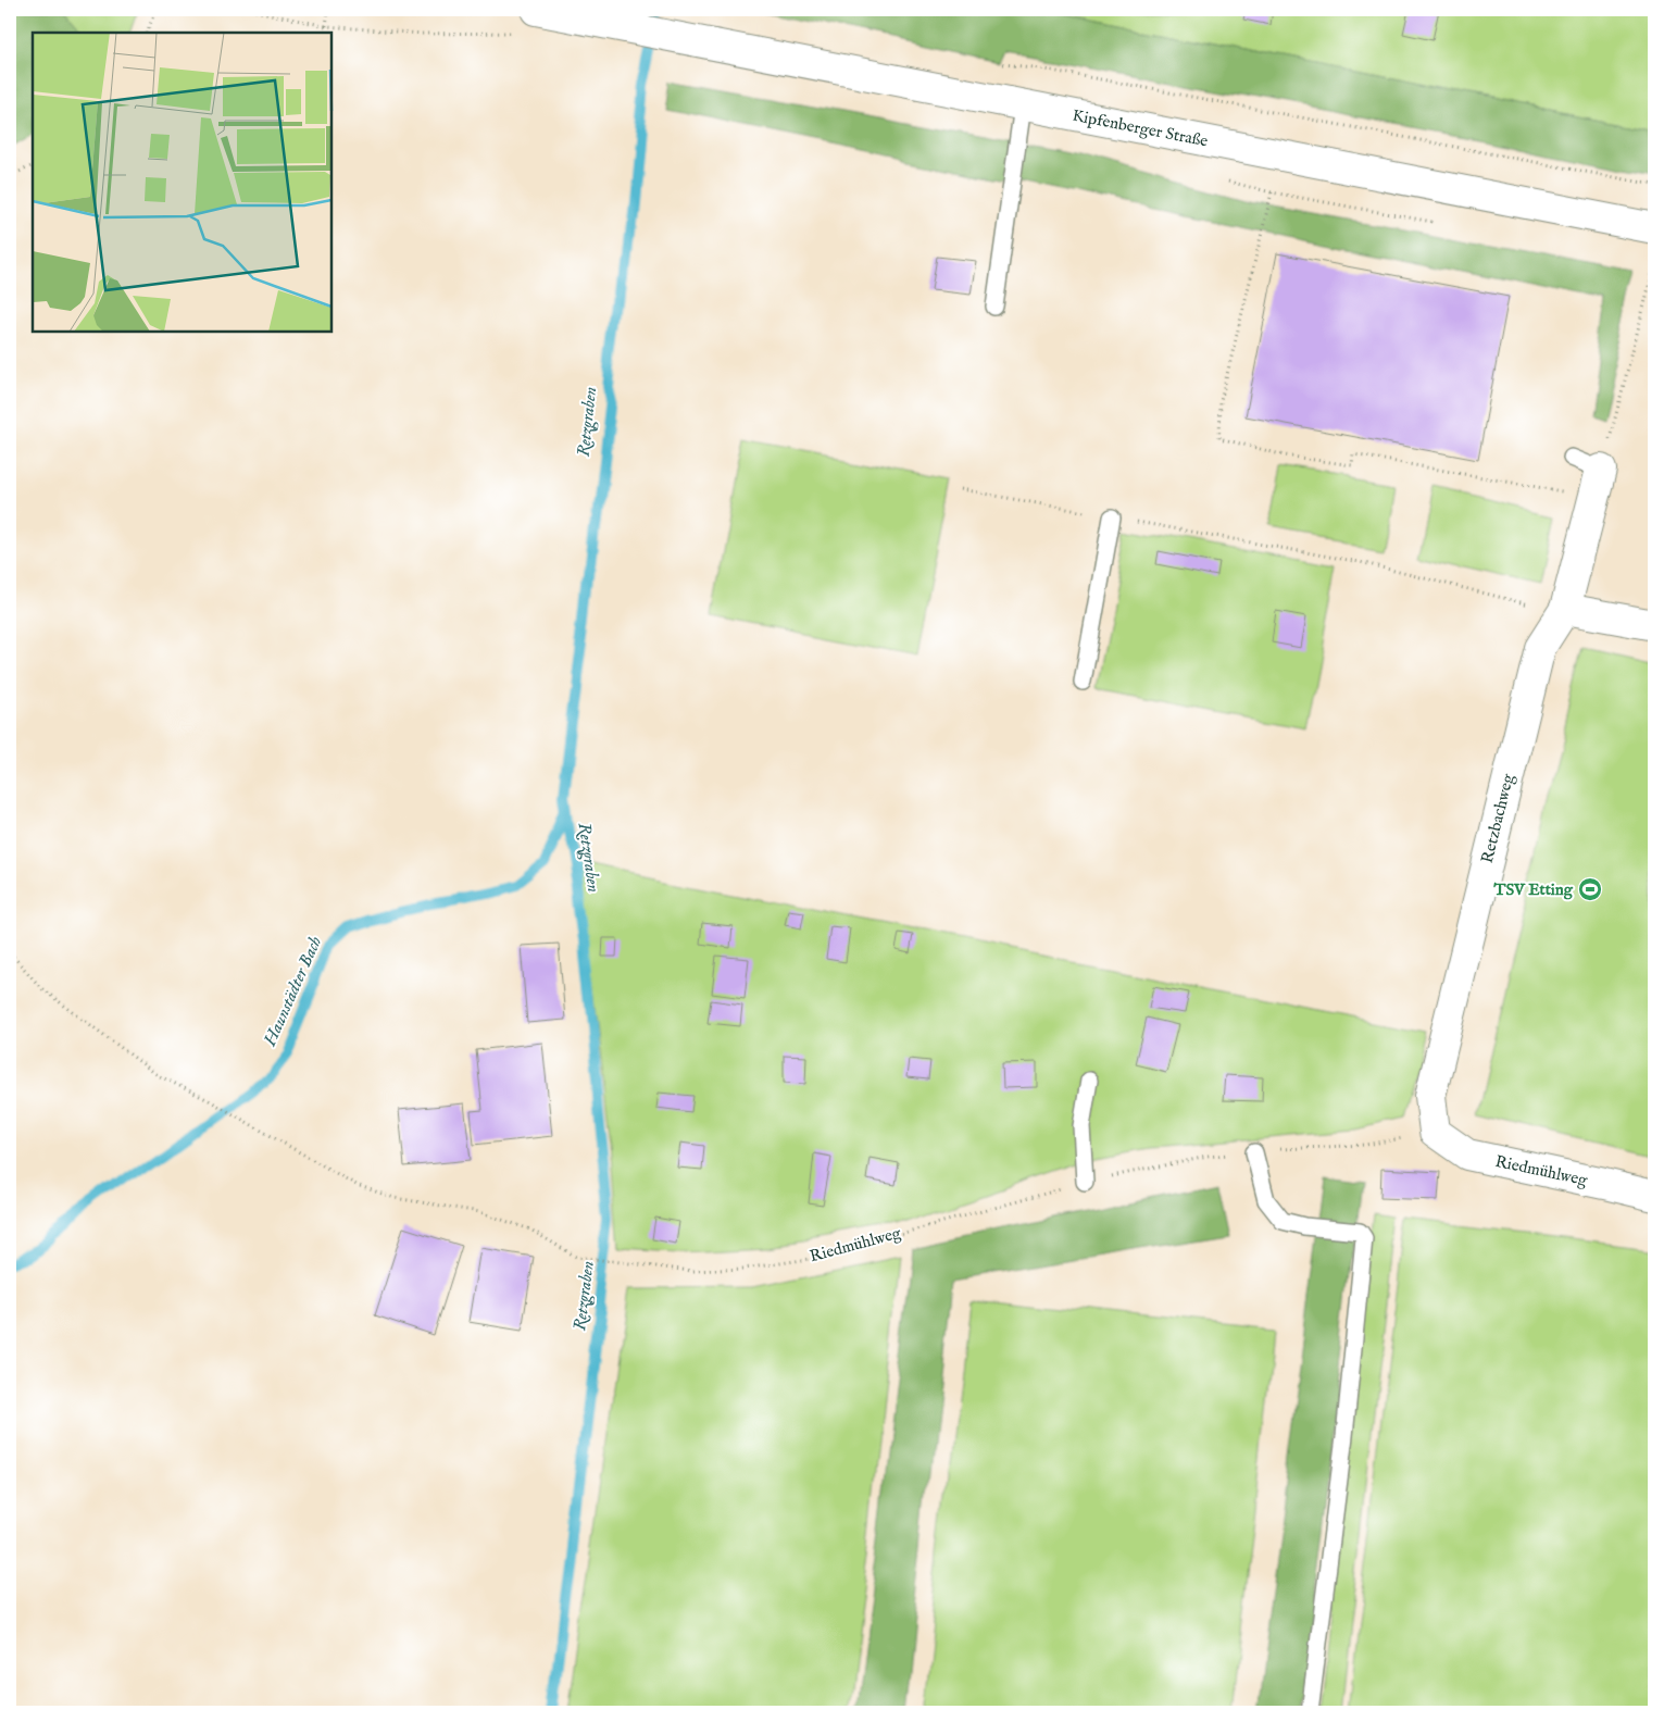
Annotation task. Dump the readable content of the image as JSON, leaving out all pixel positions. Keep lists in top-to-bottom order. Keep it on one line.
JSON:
{"streets":{"street":["Kipfenberger Straße","Retzbachweg","Riedmühlweg"]},"crossings":[["Retzbachweg","Riedmühlweg"]],"water":["Retzgraben","Haunstädter Bach"],"places":{"sports":["TSV Etting"]}}
